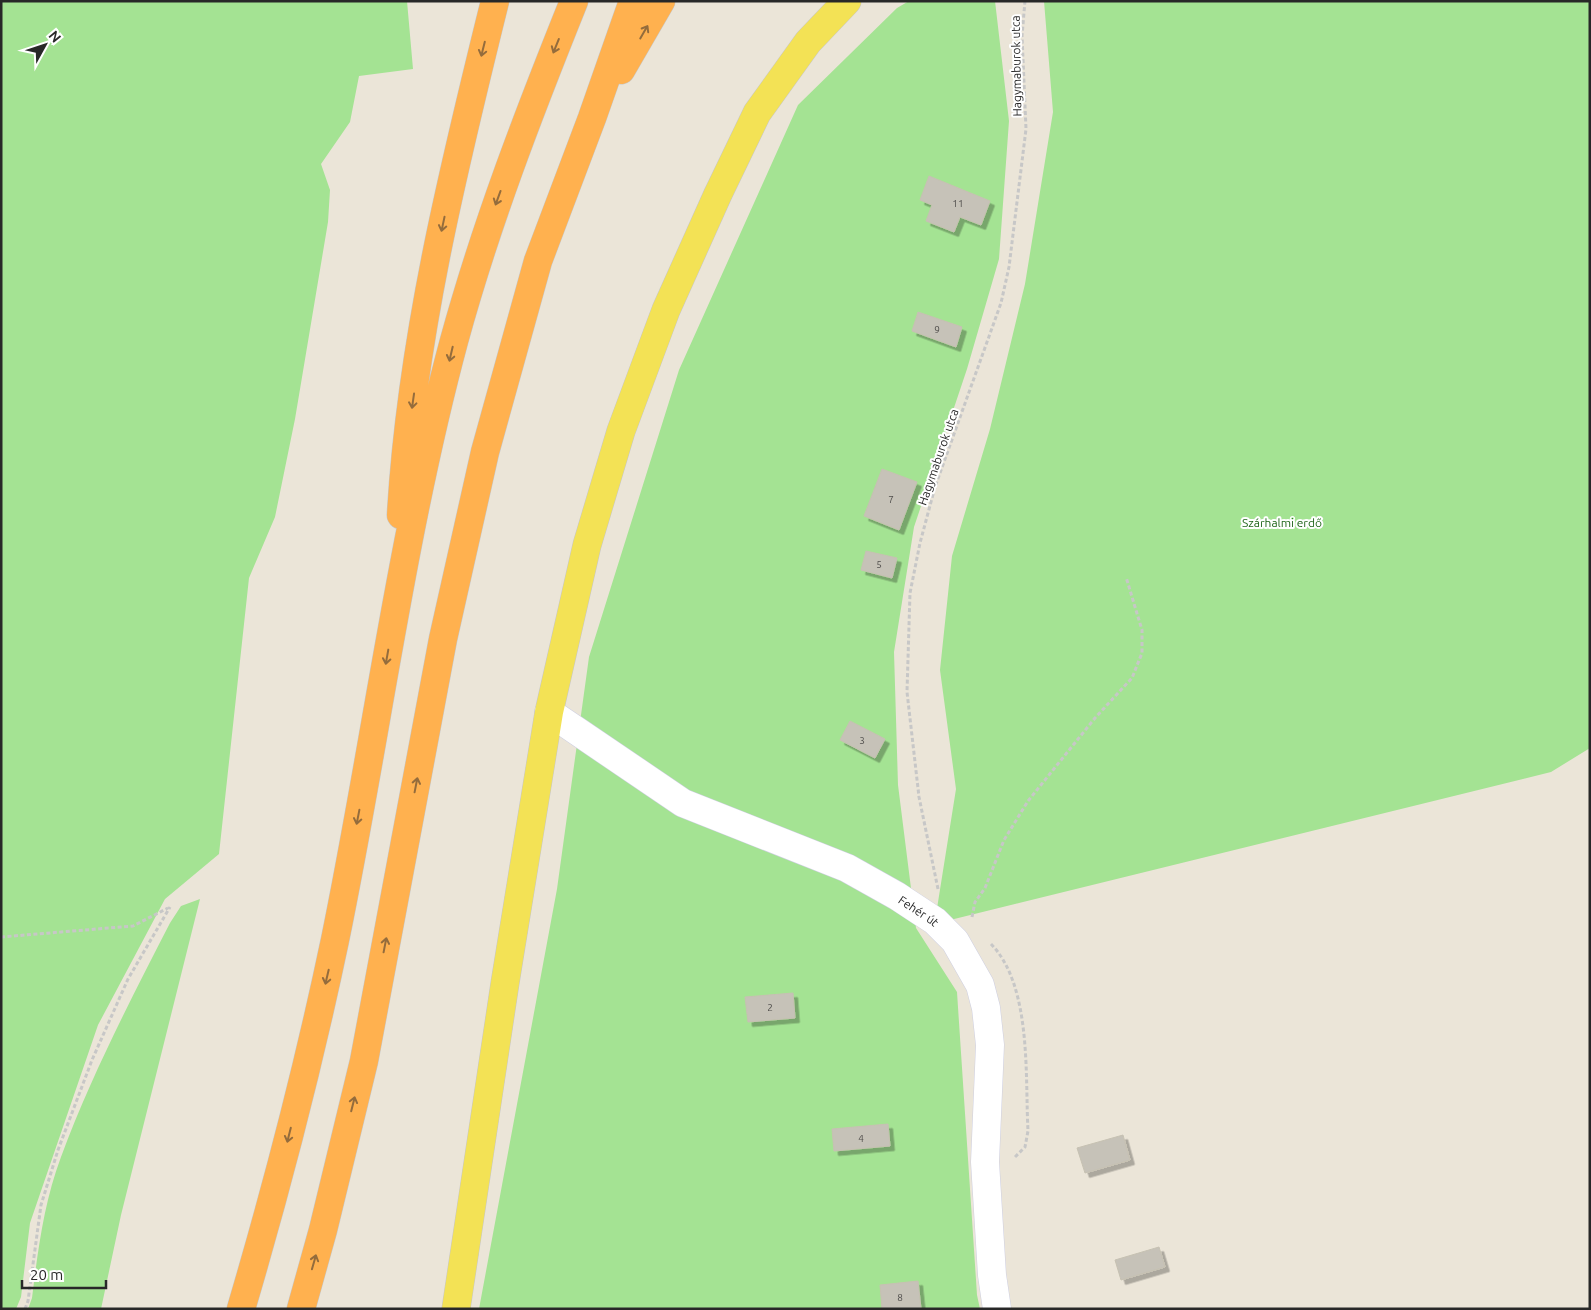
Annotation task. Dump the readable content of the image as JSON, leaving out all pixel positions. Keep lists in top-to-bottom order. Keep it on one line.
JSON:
{"streets":{"street":["Fehér út"],"path":["Hagymaburok utca"]},"crossings":[["Hagymaburok utca","Fehér út"]],"parks":["Szárhalmi erdő"],"house_numbers":["11","9","7","5","3","2","4","8"],"scale_bar":"20 m","north":"top right"}
